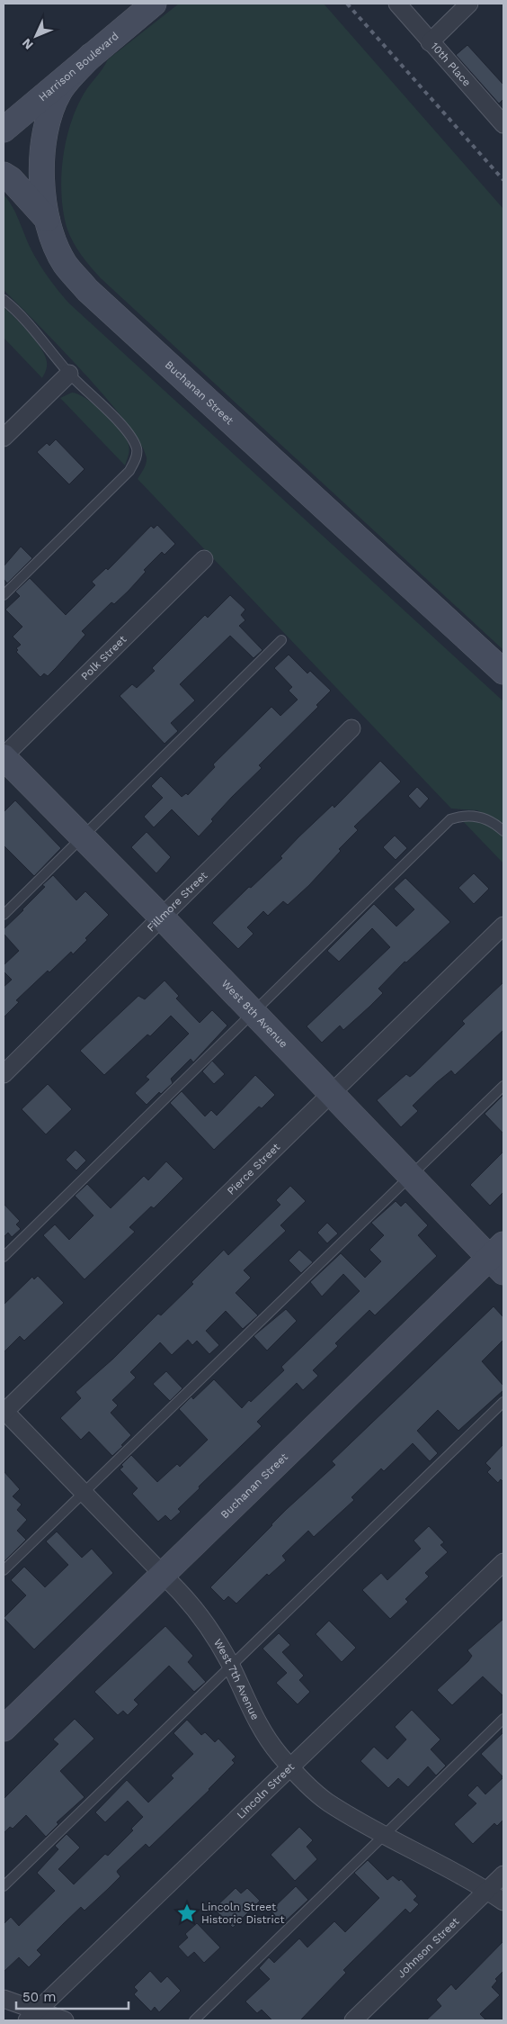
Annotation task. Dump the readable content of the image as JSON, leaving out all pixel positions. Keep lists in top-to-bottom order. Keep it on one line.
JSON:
{"streets":{"street":["10th Place","Harrison Boulevard","Buchanan Street","Polk Street","Fillmore Street","West 8th Avenue","Pierce Street","West 7th Avenue","Lincoln Street","Johnson Street"]},"crossings":[["Harrison Boulevard","Buchanan Street"],["Buchanan Street","West 8th Avenue"],["Buchanan Street","West 7th Avenue"],["Polk Street","West 8th Avenue"],["Fillmore Street","West 8th Avenue"],["West 8th Avenue","Pierce Street"],["Pierce Street","West 7th Avenue"],["West 7th Avenue","Lincoln Street"],["West 7th Avenue","Johnson Street"]],"places":{"place":["Lincoln Street Historic District"]},"scale_bar":"50 m","north":"bottom left"}
